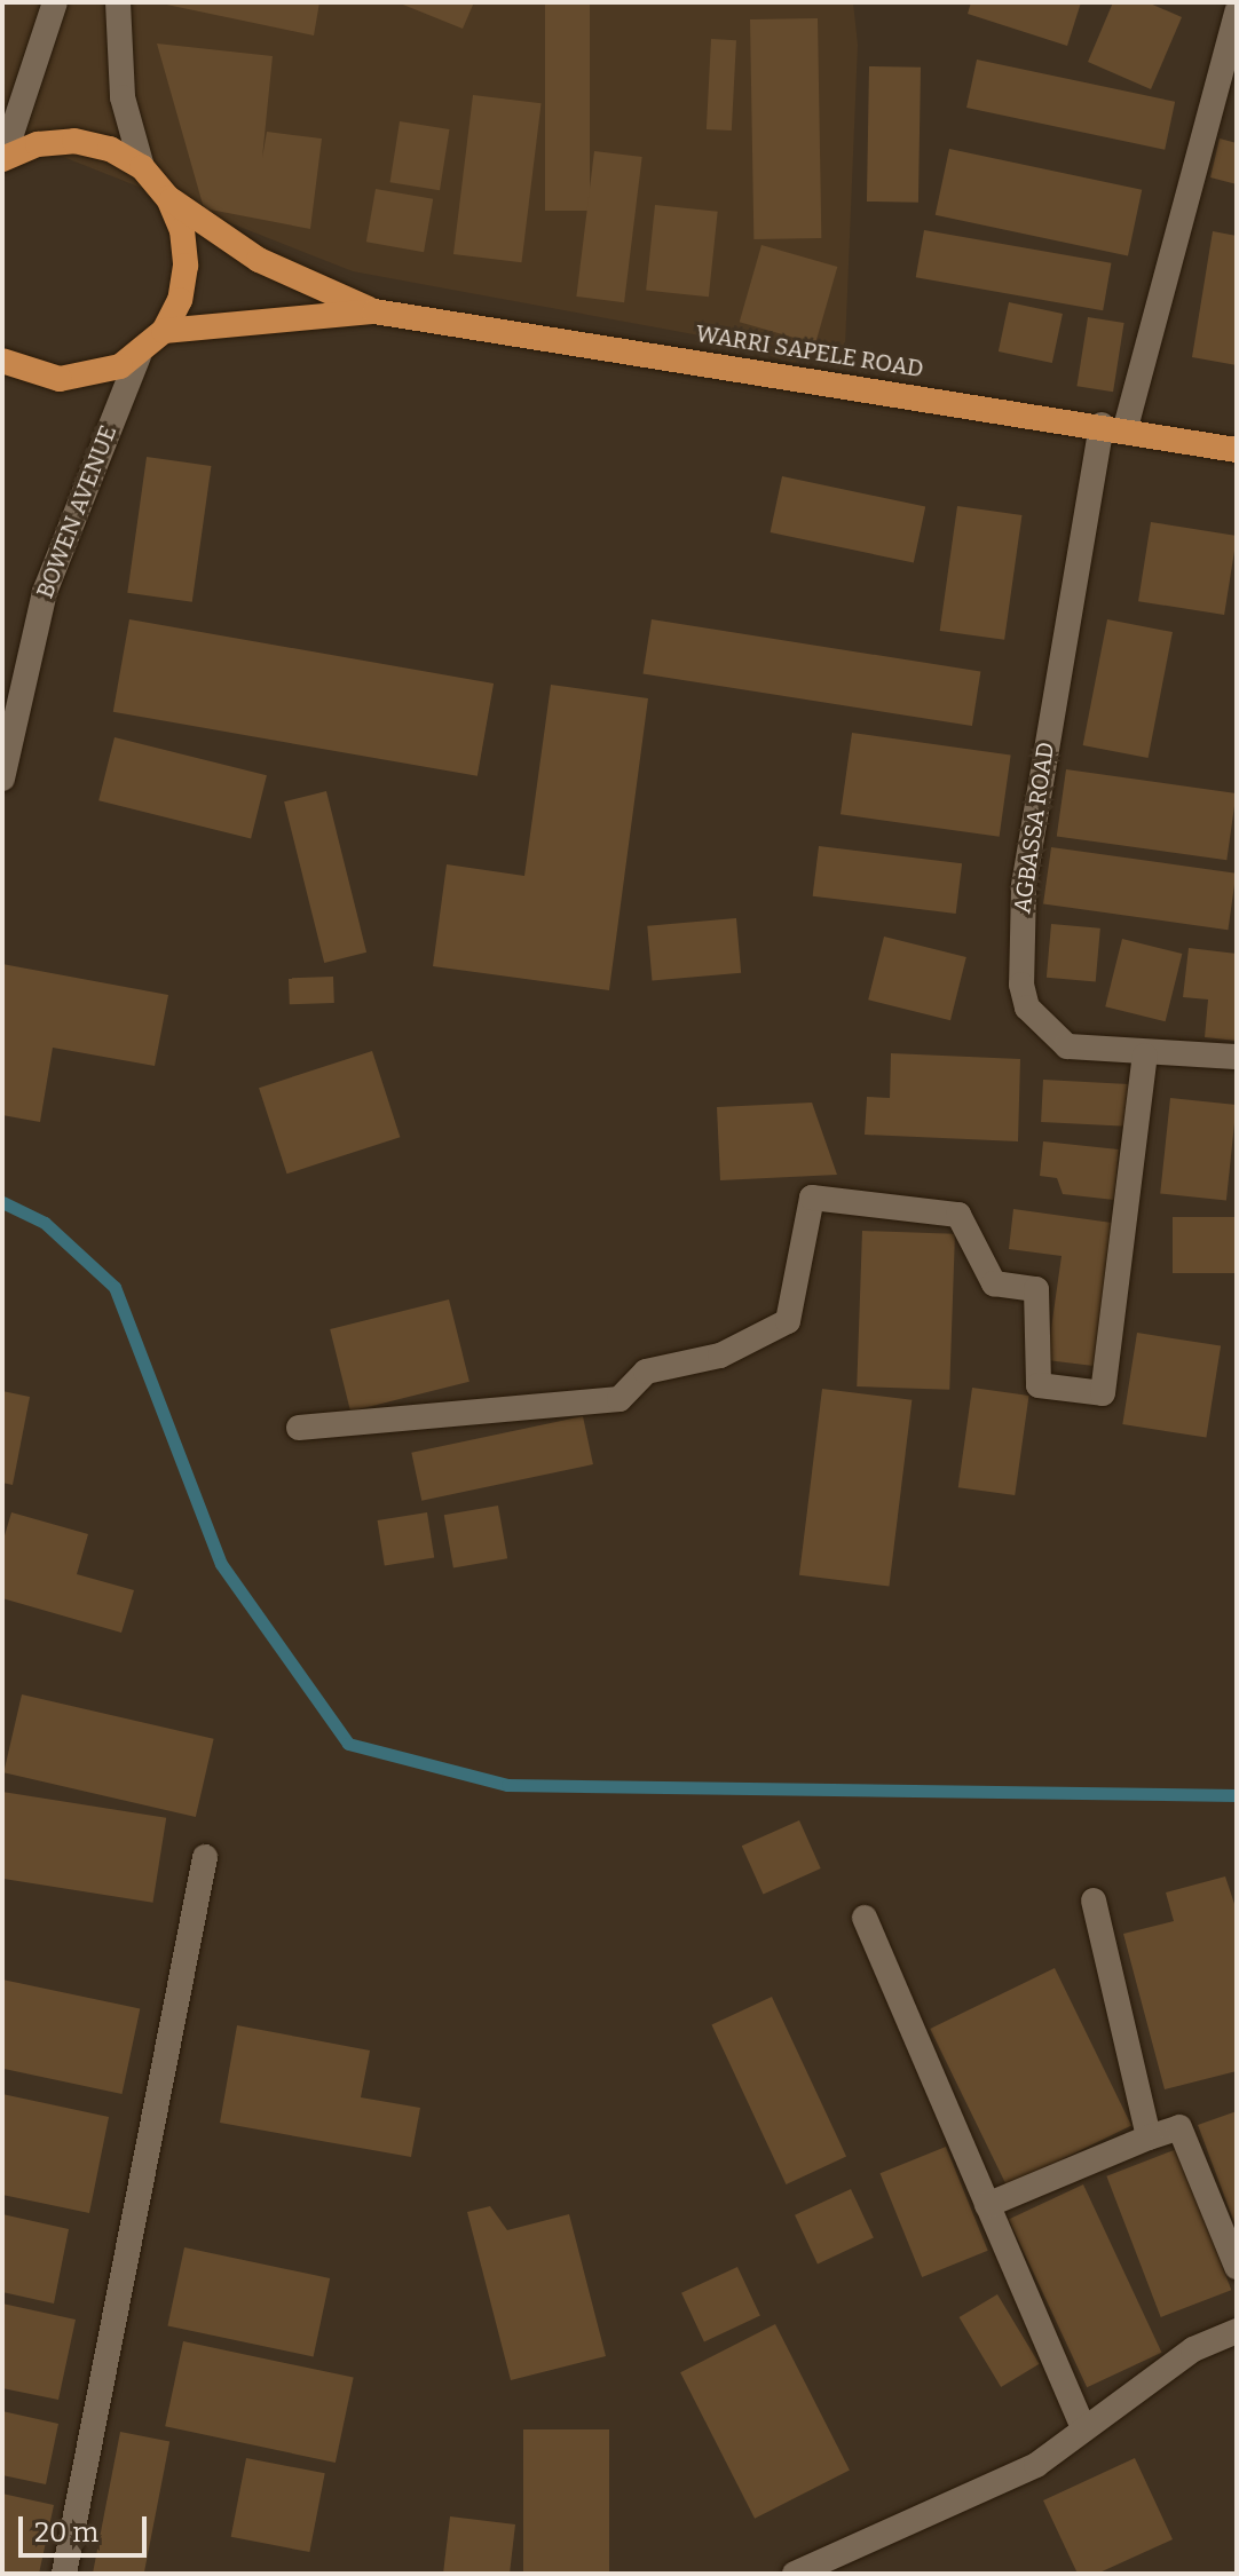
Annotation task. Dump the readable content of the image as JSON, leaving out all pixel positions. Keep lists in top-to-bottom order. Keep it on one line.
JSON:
{"streets":{"highway":["WARRI SAPELE ROAD"],"street":["BOWEN AVENUE","AGBASSA ROAD"]},"crossings":[["WARRI SAPELE ROAD","AGBASSA ROAD"]],"scale_bar":"20 m"}
